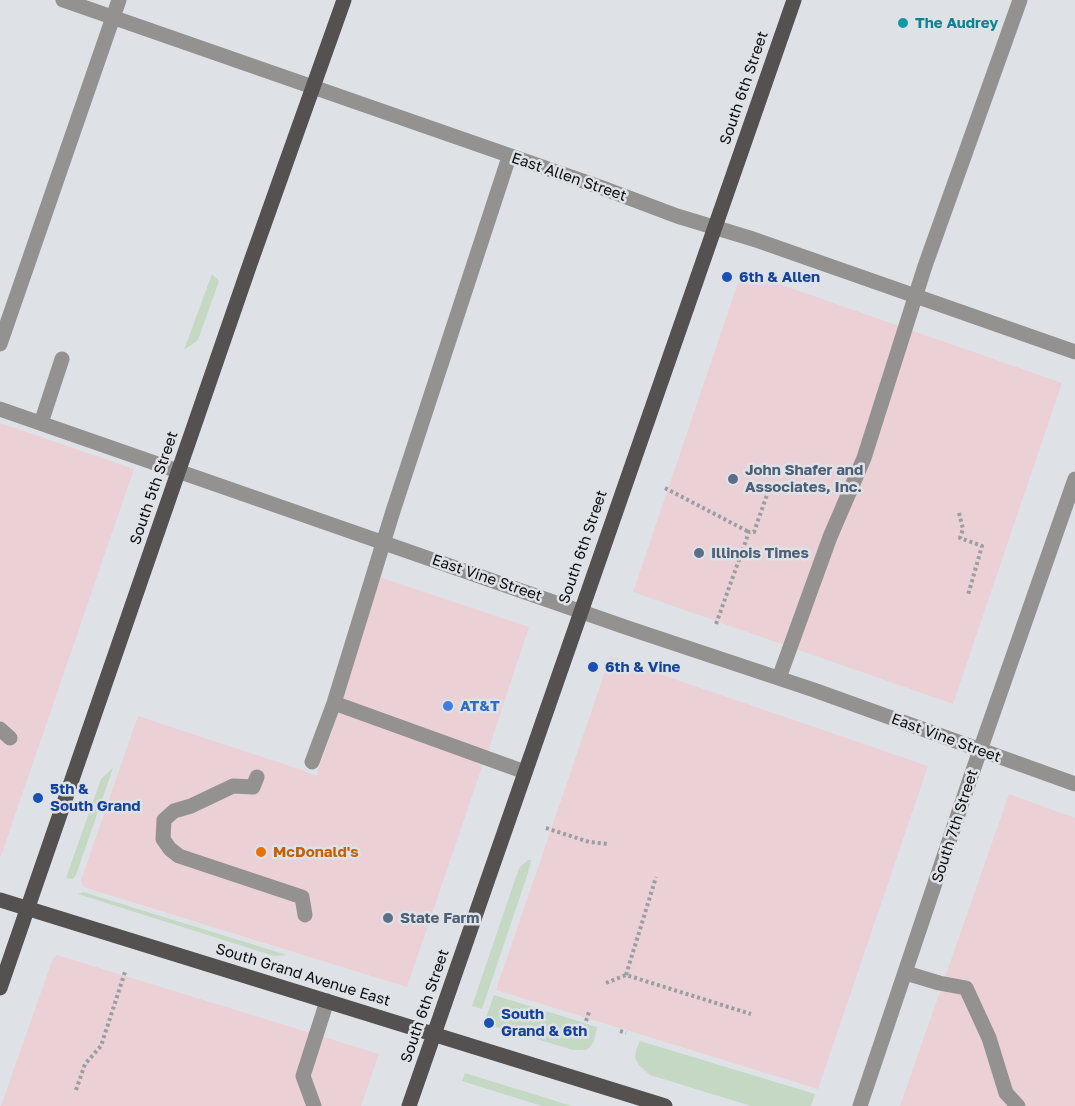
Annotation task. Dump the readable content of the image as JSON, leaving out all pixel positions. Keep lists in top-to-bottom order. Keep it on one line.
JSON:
{"streets":{"main road":["South 6th Street","South 5th Street","South Grand Avenue East"],"street":["East Allen Street","East Vine Street","South 7th Street"]},"crossings":[["South 6th Street","East Allen Street"],["South 6th Street","East Vine Street"],["South 6th Street","South Grand Avenue East"],["East Allen Street","South 5th Street"],["South 5th Street","East Vine Street"],["South 5th Street","South Grand Avenue East"],["East Vine Street","South 7th Street"]],"places":["The Audrey","6th & Allen","John Shafer and Associates, Inc.","Illinois Times","6th & Vine","AT&T","5th & South Grand","McDonald's","State Farm","South Grand & 6th"]}
